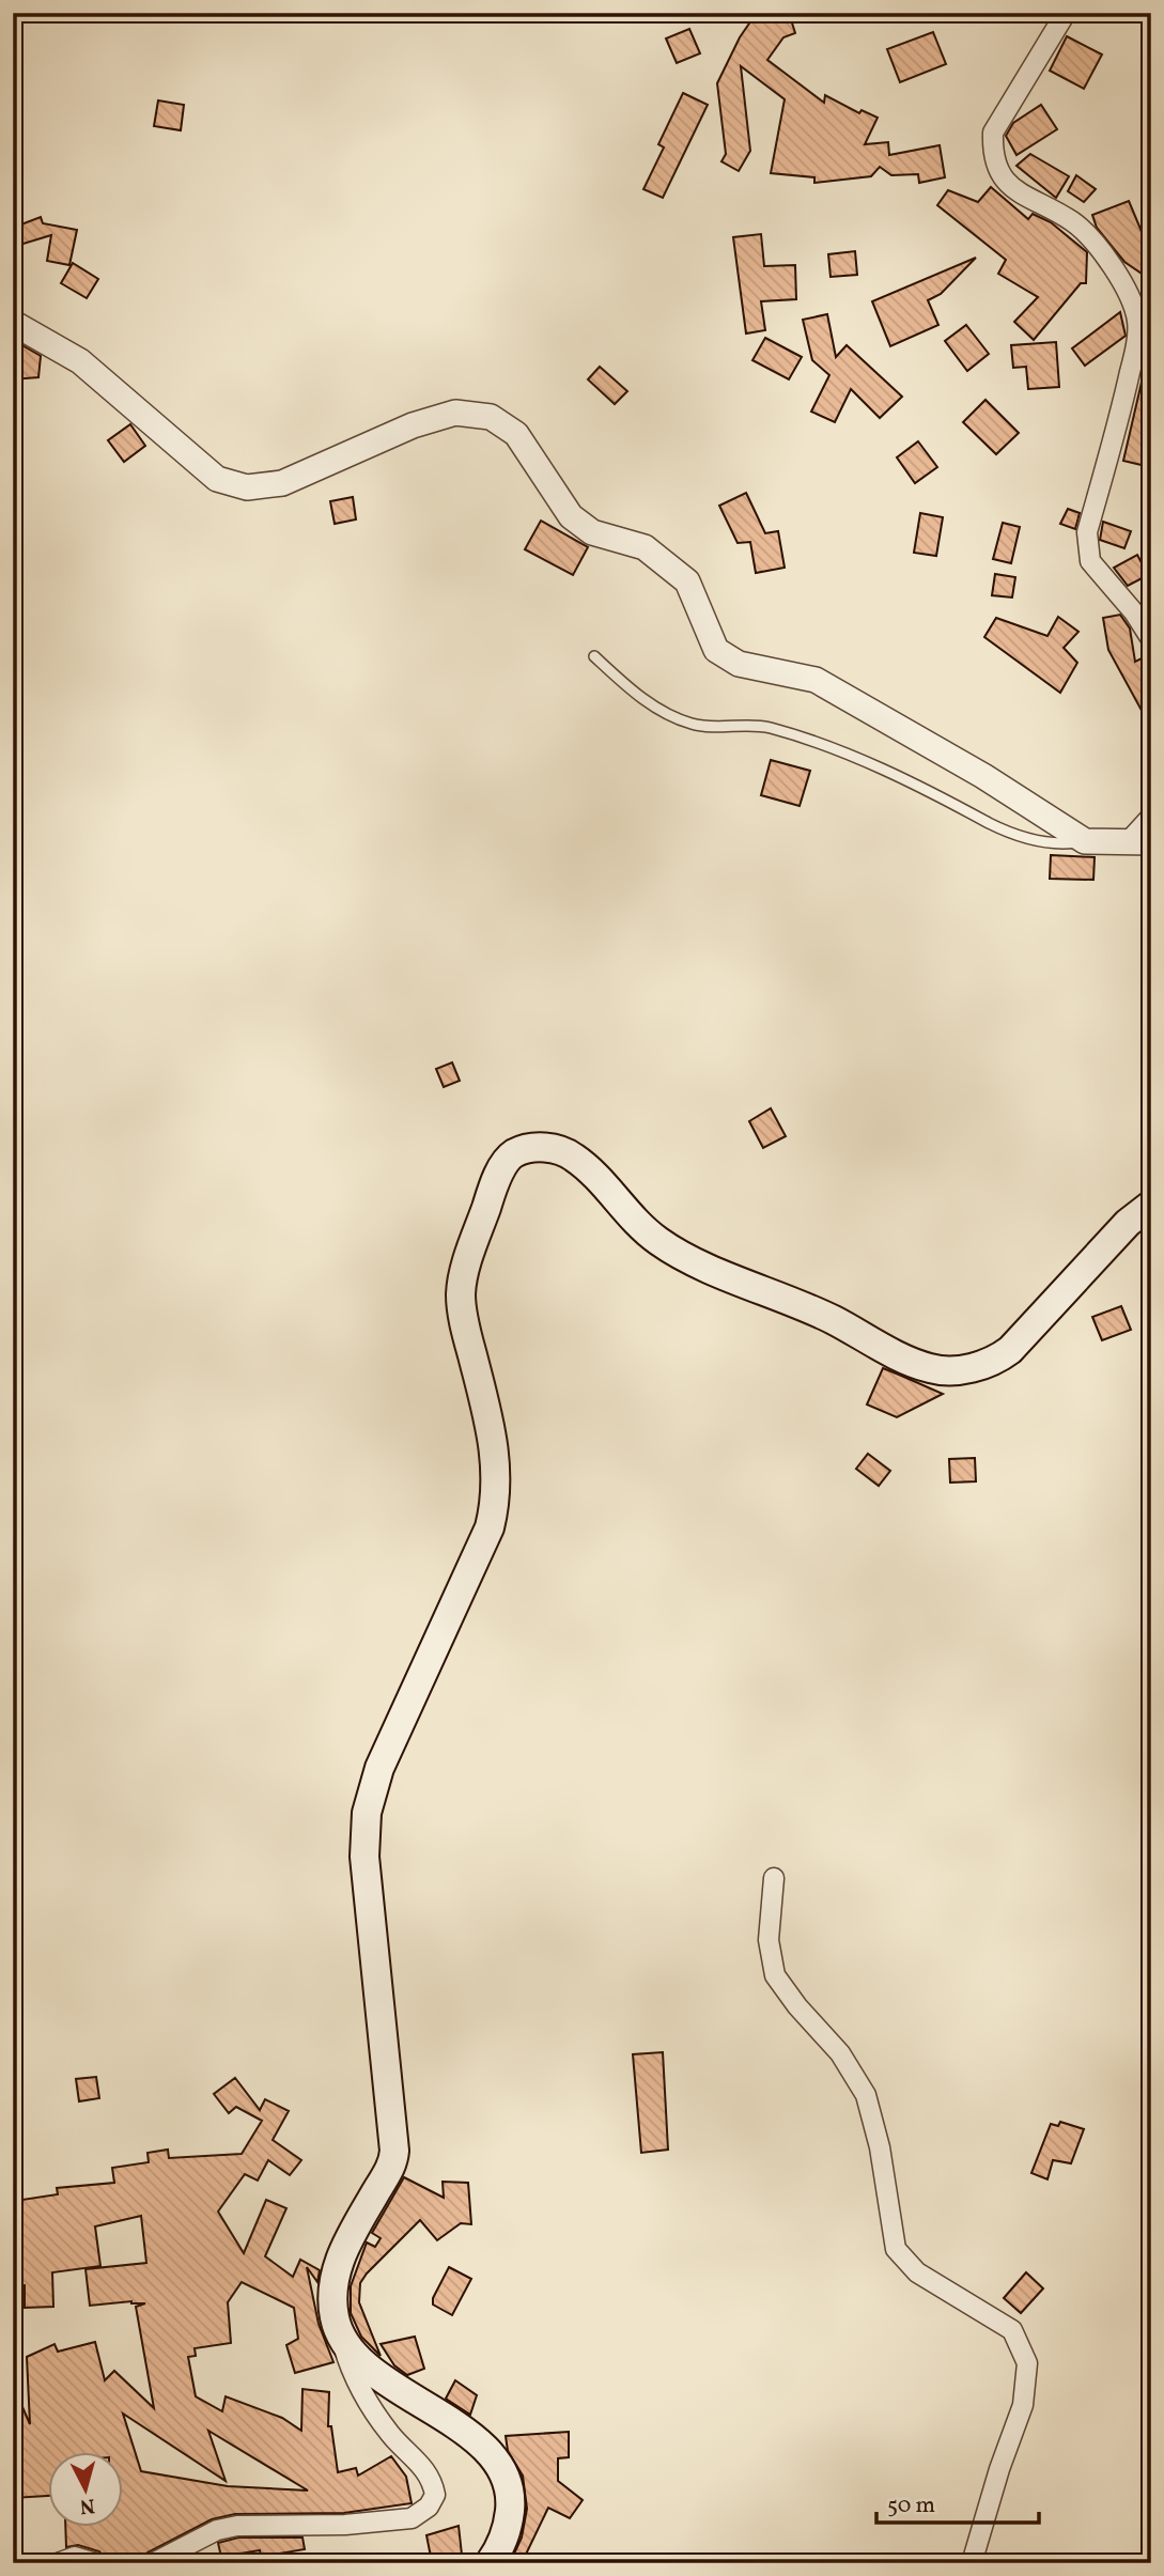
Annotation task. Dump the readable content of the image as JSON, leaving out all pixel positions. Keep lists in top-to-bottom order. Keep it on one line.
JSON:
{"scale_bar":"50 m","north":"bottom"}
